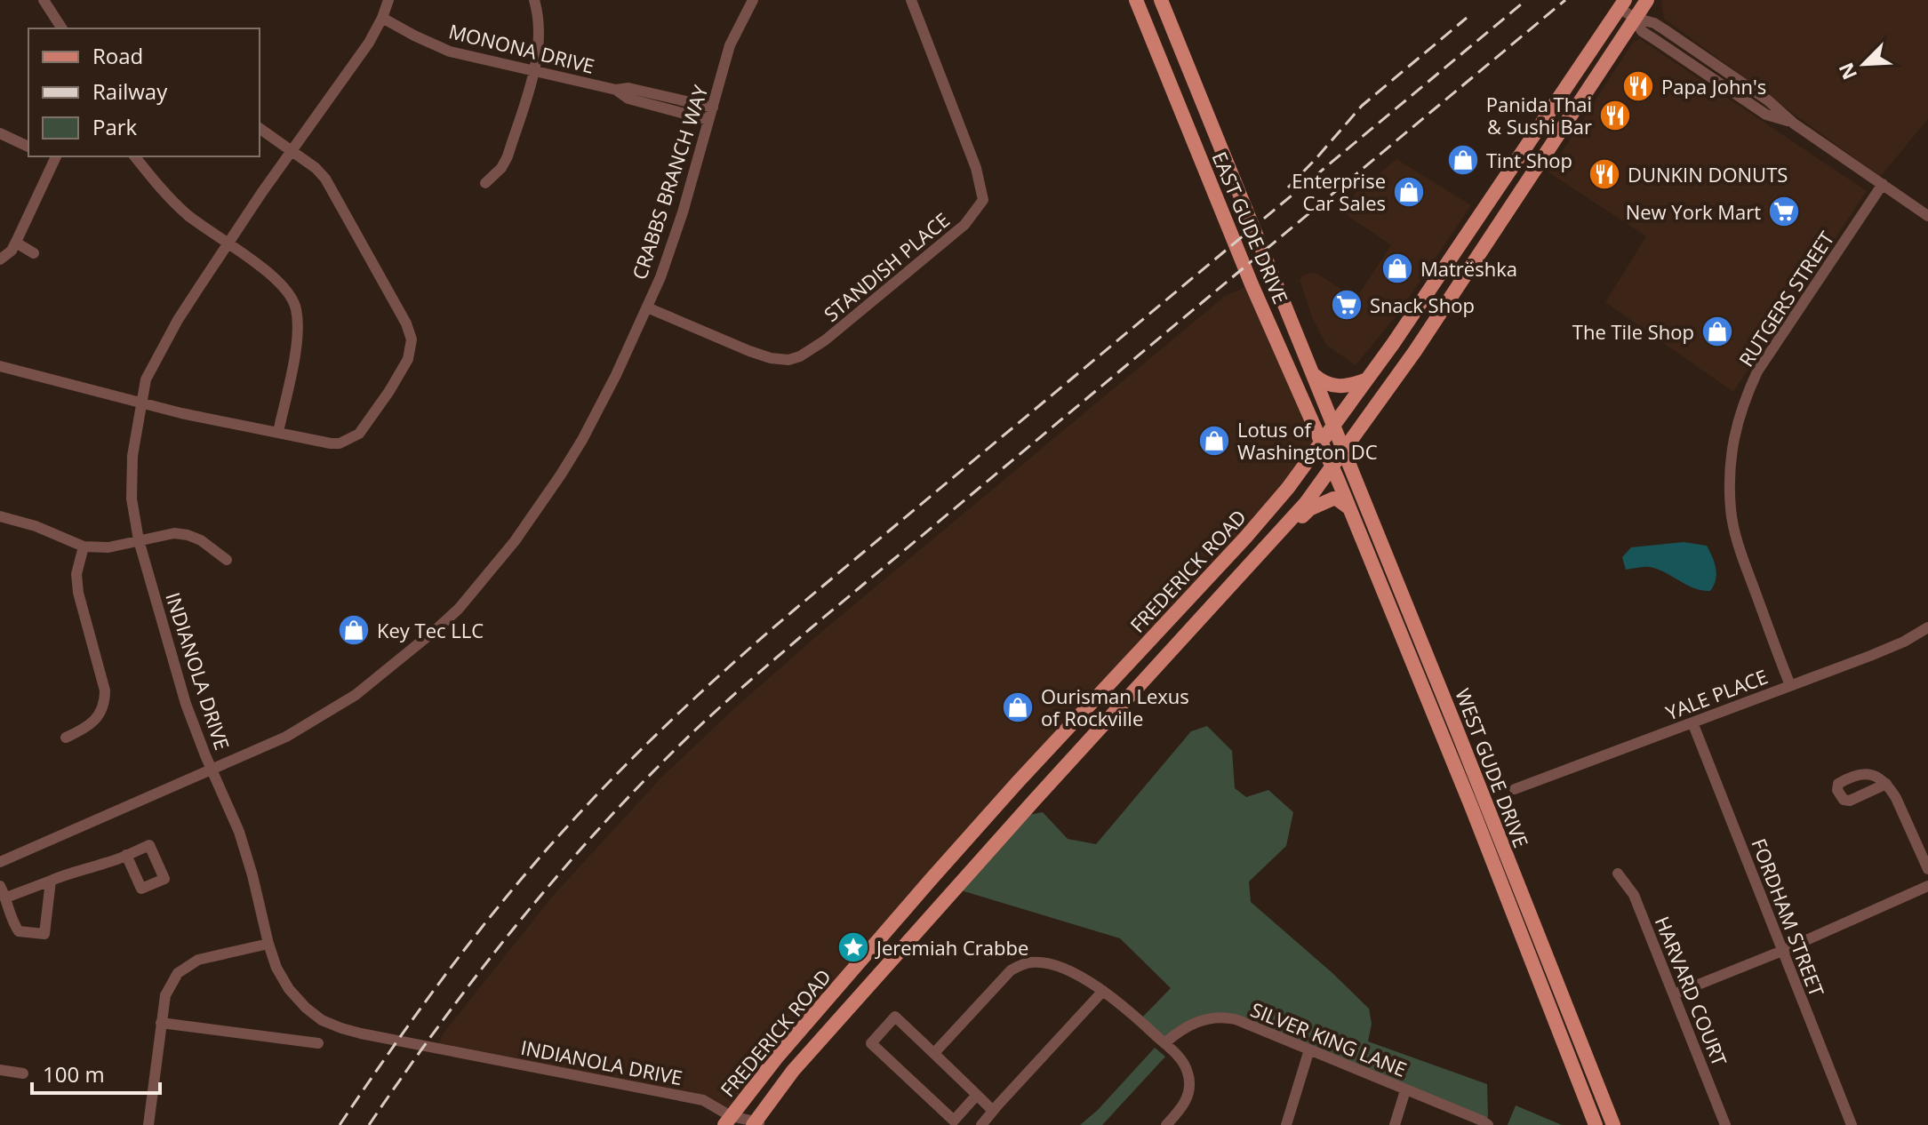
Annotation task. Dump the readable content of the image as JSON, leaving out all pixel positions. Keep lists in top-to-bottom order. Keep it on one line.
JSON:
{"streets":{"main road":["EAST GUDE DRIVE","FREDERICK ROAD","WEST GUDE DRIVE"],"street":["MONONA DRIVE","CRABBS BRANCH WAY","STANDISH PLACE","RUTGERS STREET","INDIANOLA DRIVE","YALE PLACE","FORDHAM STREET","HARVARD COURT","SILVER KING LANE"]},"crossings":[["MONONA DRIVE","CRABBS BRANCH WAY"],["MONONA DRIVE","INDIANOLA DRIVE"],["CRABBS BRANCH WAY","STANDISH PLACE"],["CRABBS BRANCH WAY","INDIANOLA DRIVE"],["EAST GUDE DRIVE","FREDERICK ROAD"],["EAST GUDE DRIVE","WEST GUDE DRIVE"],["RUTGERS STREET","YALE PLACE"],["FREDERICK ROAD","INDIANOLA DRIVE"],["FREDERICK ROAD","WEST GUDE DRIVE"],["YALE PLACE","FORDHAM STREET"]],"places":{"restaurant":["Papa John's","Panida Thai & Sushi Bar","DUNKIN DONUTS"],"shop":["Tint Shop","Enterprise Car Sales","Matrëshka","The Tile Shop","Lotus of Washington DC","Key Tec LLC","Ourisman Lexus of Rockville"],"supermarket":["New York Mart","Snack Shop"],"place":["Jeremiah Crabbe"]},"legend":["Road","Railway","Park"],"scale_bar":"100 m","north":"bottom left"}
